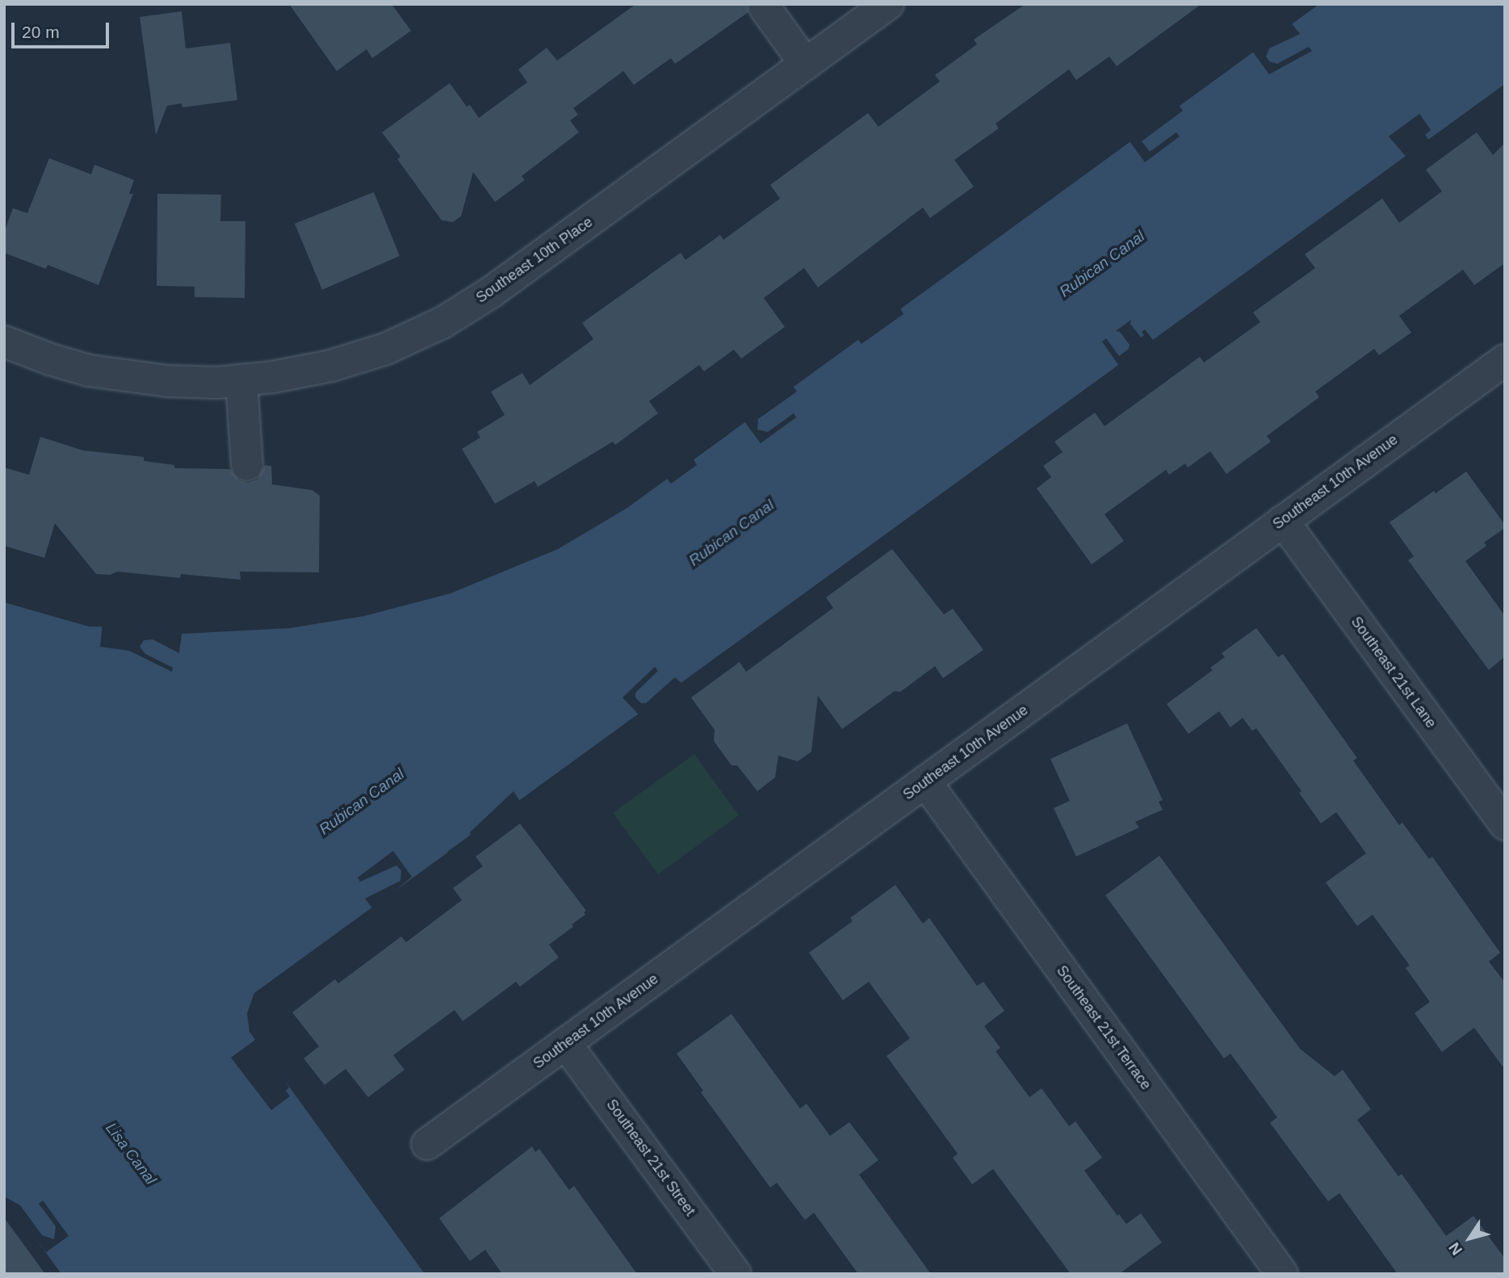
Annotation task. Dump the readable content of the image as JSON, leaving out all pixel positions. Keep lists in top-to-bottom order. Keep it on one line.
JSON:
{"streets":{"street":["Southeast 10th Place","Southeast 10th Avenue","Southeast 21st Lane","Southeast 21st Terrace","Southeast 21st Street"]},"crossings":[["Southeast 10th Avenue","Southeast 21st Lane"],["Southeast 10th Avenue","Southeast 21st Terrace"],["Southeast 10th Avenue","Southeast 21st Street"]],"water":["Rubican Canal","Lisa Canal"],"scale_bar":"20 m","north":"bottom left"}
